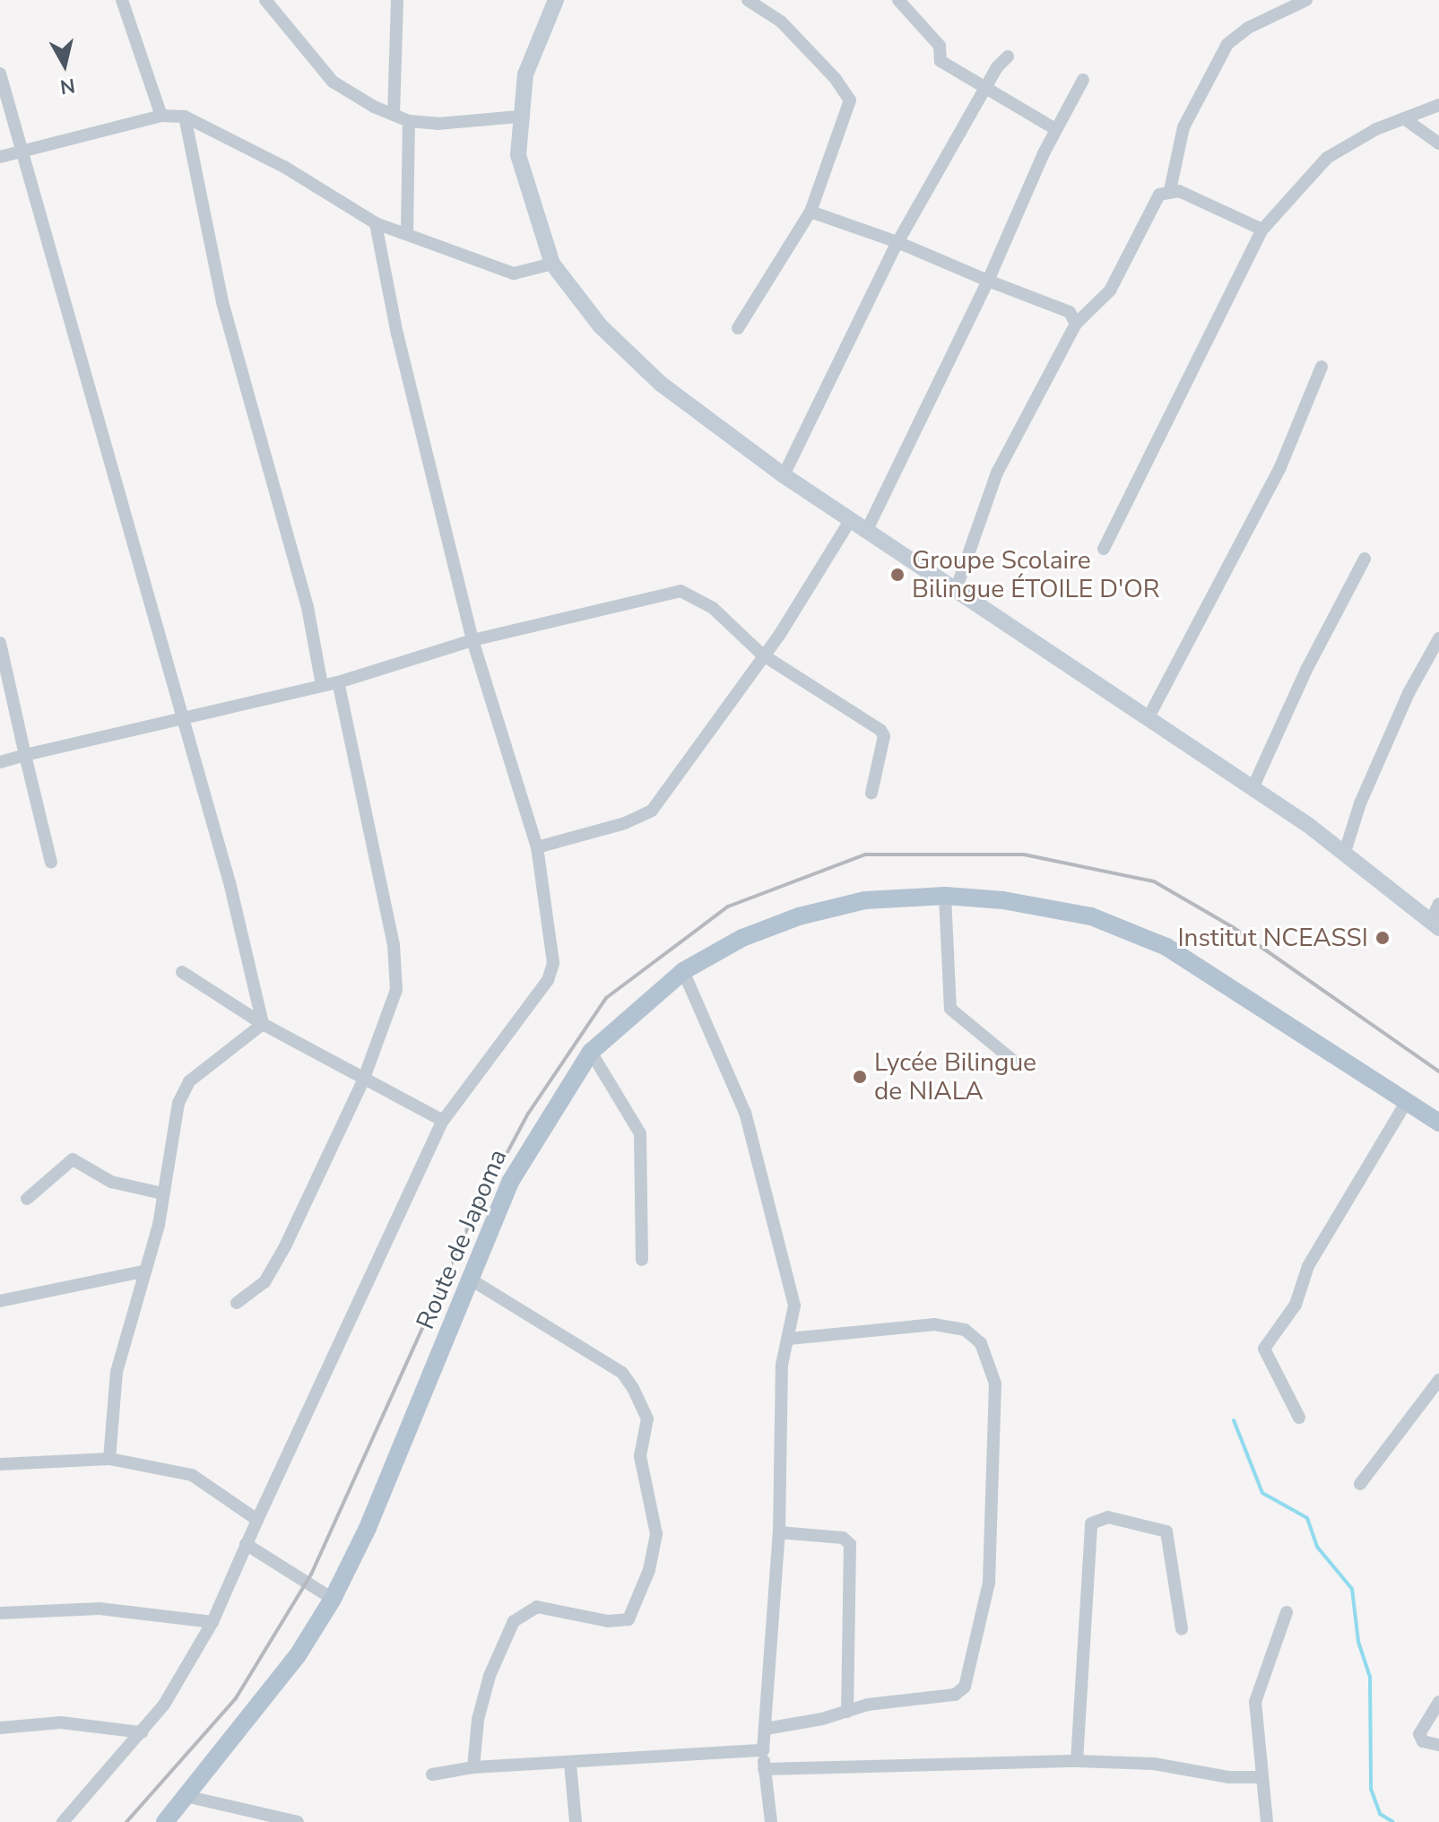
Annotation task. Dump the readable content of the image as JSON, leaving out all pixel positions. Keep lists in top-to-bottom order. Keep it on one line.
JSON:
{"streets":{"main road":["Route de Japoma"]},"places":["Groupe Scolaire Bilingue ÉTOILE D'OR","Institut NCEASSI","Lycée Bilingue de NIALA"],"north":"bottom"}
